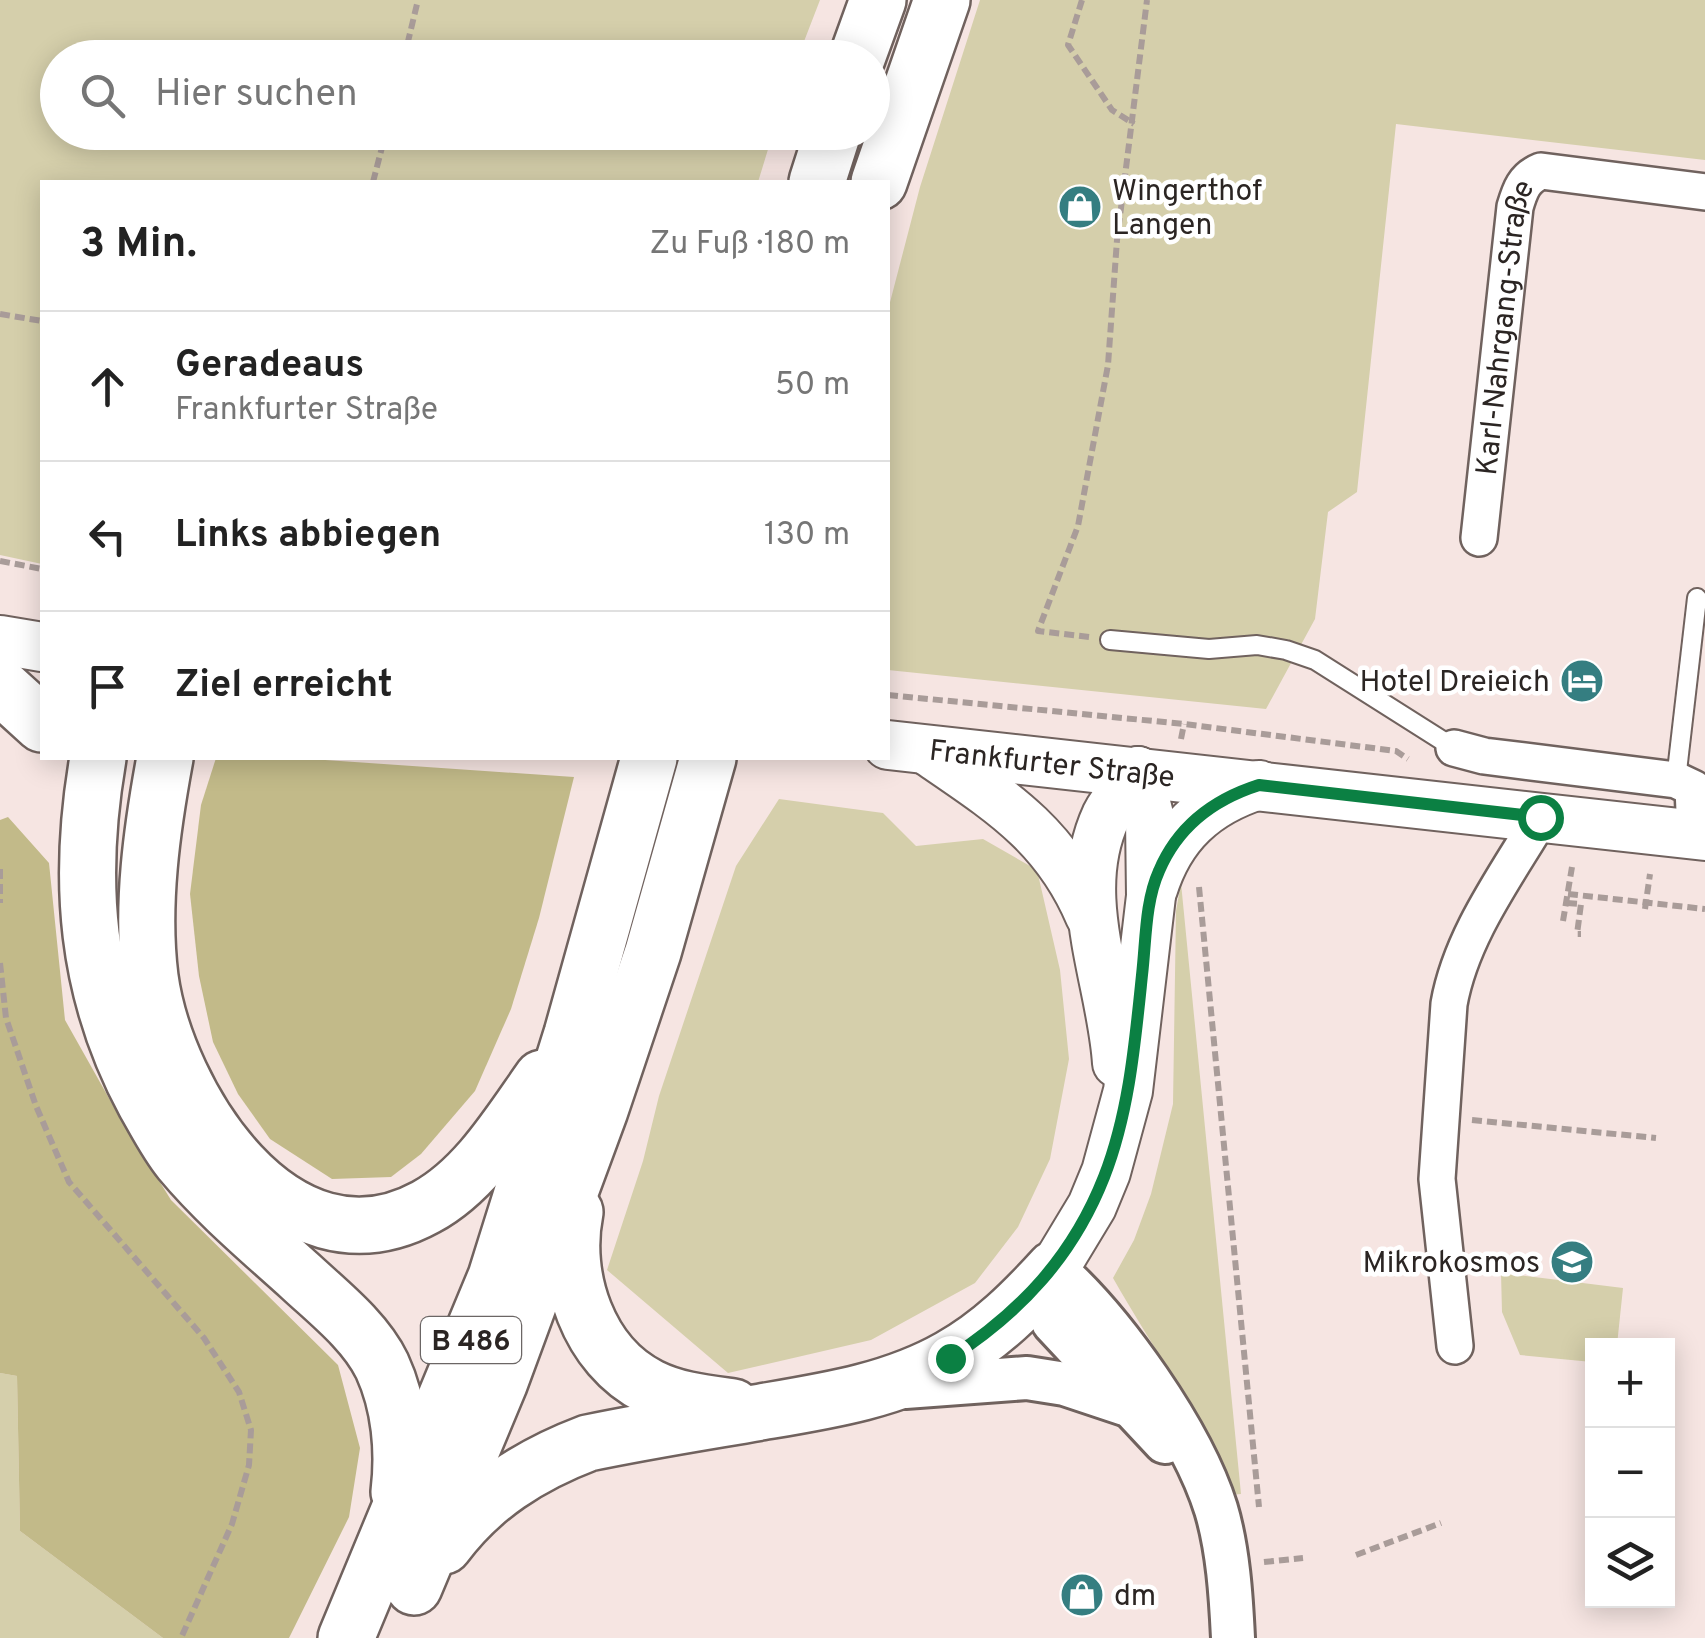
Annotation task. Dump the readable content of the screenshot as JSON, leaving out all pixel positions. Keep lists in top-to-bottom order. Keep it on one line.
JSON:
{"streets":{"main road":["Frankfurter Straße","B 486"],"street":["Karl-Nahrgang-Straße"]},"crossings":[["Frankfurter Straße","B 486"]],"places":{"shop":["Wingerthof Langen","dm"],"hotel":["Hotel Dreieich"],"school or university":["Mikrokosmos"]},"page":{"search":"Hier suchen","heading":["3 Min.","Zu Fuß · 180 m"],"list":[["Geradeaus","Frankfurter Straße","50 m"],["Links abbiegen","130 m"],"Ziel erreicht"],"map_buttons":["+","−"]}}
